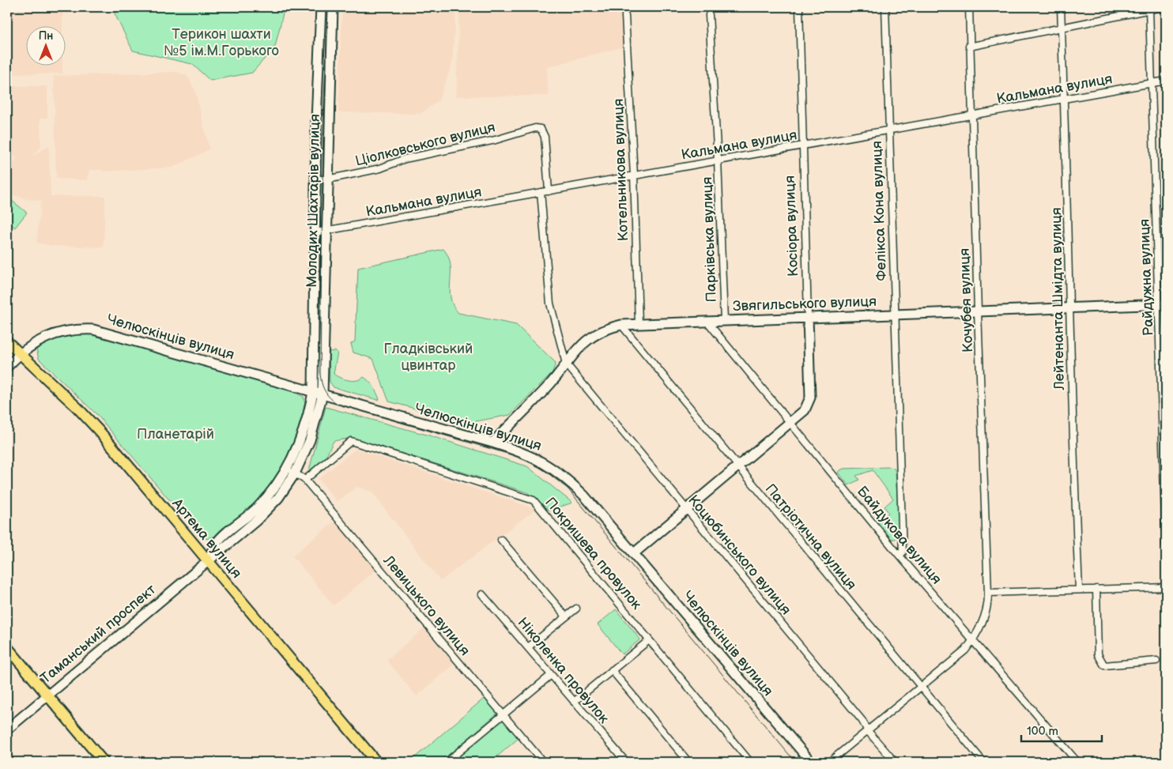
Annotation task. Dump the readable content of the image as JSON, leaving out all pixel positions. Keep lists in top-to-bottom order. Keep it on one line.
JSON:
{"streets":{"main road":["Молодих Шахтарів вулиця","Косіора вулиця","Звягильського вулиця","Челюскінців вулиця","Артема вулиця","Таманський проспект"],"street":["Кальмана вулиця","Ціолковського вулиця","Котельникова вулиця","Фелікса Кона вулиця","Парківська вулиця","Райдужна вулиця","Лейтенанта Шмідта вулиця","Кочубея вулиця","Байдукова вулиця","Патріотична вулиця","Покришева провулок","Коцюбинського вулиця","Левицького вулиця","Ніколенка провулок"]},"crossings":[["Кальмана вулиця","Ціолковського вулиця"],["Кальмана вулиця","Котельникова вулиця"],["Кальмана вулиця","Молодих Шахтарів вулиця"],["Кальмана вулиця","Фелікса Кона вулиця"],["Кальмана вулиця","Косіора вулиця"],["Кальмана вулиця","Парківська вулиця"],["Кальмана вулиця","Райдужна вулиця"],["Кальмана вулиця","Лейтенанта Шмідта вулиця"],["Кальмана вулиця","Кочубея вулиця"],["Ціолковського вулиця","Молодих Шахтарів вулиця"],["Котельникова вулиця","Звягильського вулиця"],["Молодих Шахтарів вулиця","Челюскінців вулиця"],["Молодих Шахтарів вулиця","Таманський проспект"],["Фелікса Кона вулиця","Звягильського вулиця"],["Фелікса Кона вулиця","Байдукова вулиця"],["Косіора вулиця","Звягильського вулиця"],["Косіора вулиця","Челюскінців вулиця"],["Косіора вулиця","Байдукова вулиця"],["Косіора вулиця","Патріотична вулиця"],["Косіора вулиця","Коцюбинського вулиця"],["Парківська вулиця","Звягильського вулиця"],["Райдужна вулиця","Звягильського вулиця"],["Лейтенанта Шмідта вулиця","Звягильського вулиця"],["Кочубея вулиця","Звягильського вулиця"],["Кочубея вулиця","Байдукова вулиця"],["Кочубея вулиця","Патріотична вулиця"],["Кочубея вулиця","Коцюбинського вулиця"],["Звягильського вулиця","Челюскінців вулиця"],["Звягильського вулиця","Байдукова вулиця"],["Звягильського вулиця","Патріотична вулиця"],["Звягильського вулиця","Коцюбинського вулиця"],["Челюскінців вулиця","Артема вулиця"],["Челюскінців вулиця","Таманський проспект"],["Артема вулиця","Таманський проспект"],["Покришева провулок","Левицького вулиця"],["Левицького вулиця","Таманський проспект"]],"parks":["Терикон шахти №5 ім.М.Горького","Гладківський цвинтар","Планетарій"],"scale_bar":"100 m","north":"top"}
